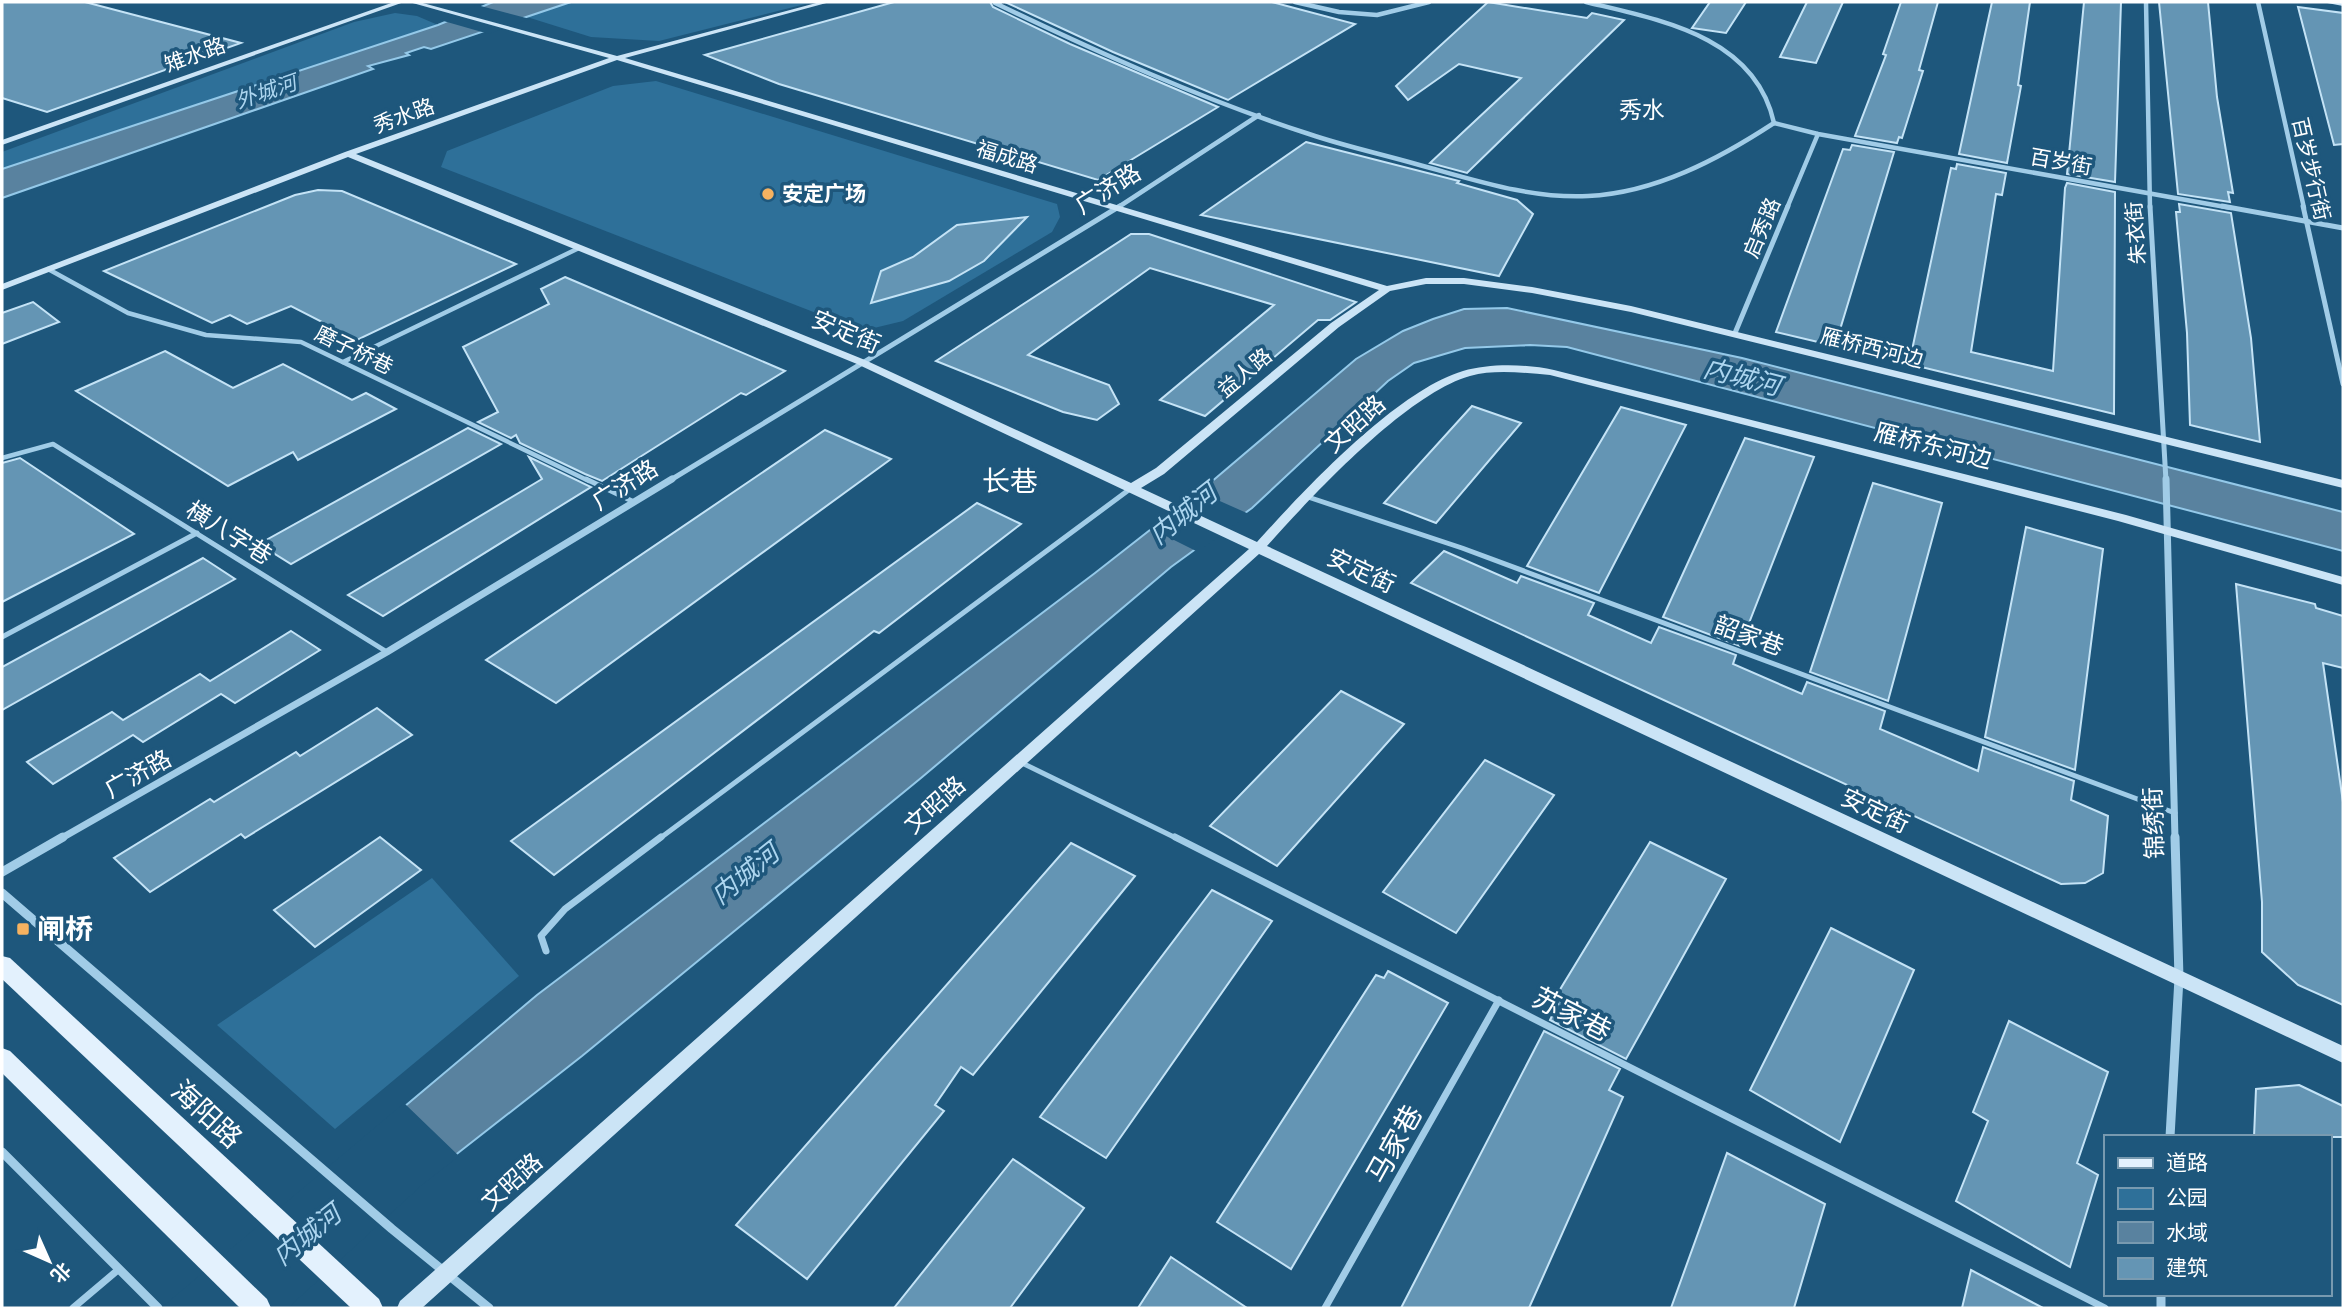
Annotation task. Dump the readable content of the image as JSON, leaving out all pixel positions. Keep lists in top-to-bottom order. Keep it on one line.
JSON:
{"streets":{"main road":["海阳路"],"street":["雉水路","秀水路","福成路","百岁街","百岁步行街","广济路","启秀路","朱衣街","安定街","雁桥西河边","益人路","文昭路","雁桥东河边","锦绣街"],"lane":["磨子桥巷","横八字巷","韶家巷","苏家巷","马家巷"]},"crossings":[["秀水路","福成路"],["秀水路","安定街"],["秀水路","磨子桥巷"],["福成路","广济路"],["福成路","雁桥西河边"],["福成路","益人路"],["百岁街","百岁步行街"],["百岁街","启秀路"],["百岁街","朱衣街"],["广济路","安定街"],["广济路","磨子桥巷"],["广济路","横八字巷"],["启秀路","雁桥西河边"],["朱衣街","雁桥西河边"],["朱衣街","锦绣街"],["安定街","益人路"],["安定街","文昭路"],["安定街","锦绣街"],["雁桥西河边","益人路"],["文昭路","雁桥东河边"],["文昭路","韶家巷"],["文昭路","苏家巷"],["雁桥东河边","锦绣街"],["韶家巷","锦绣街"],["苏家巷","马家巷"]],"districts":["秀水","长巷"],"water":["外城河","内城河"],"places":{"other":["安定广场"],"transit":["闸桥"]},"legend":["道路","公园","水域","建筑"],"north":"bottom right"}
